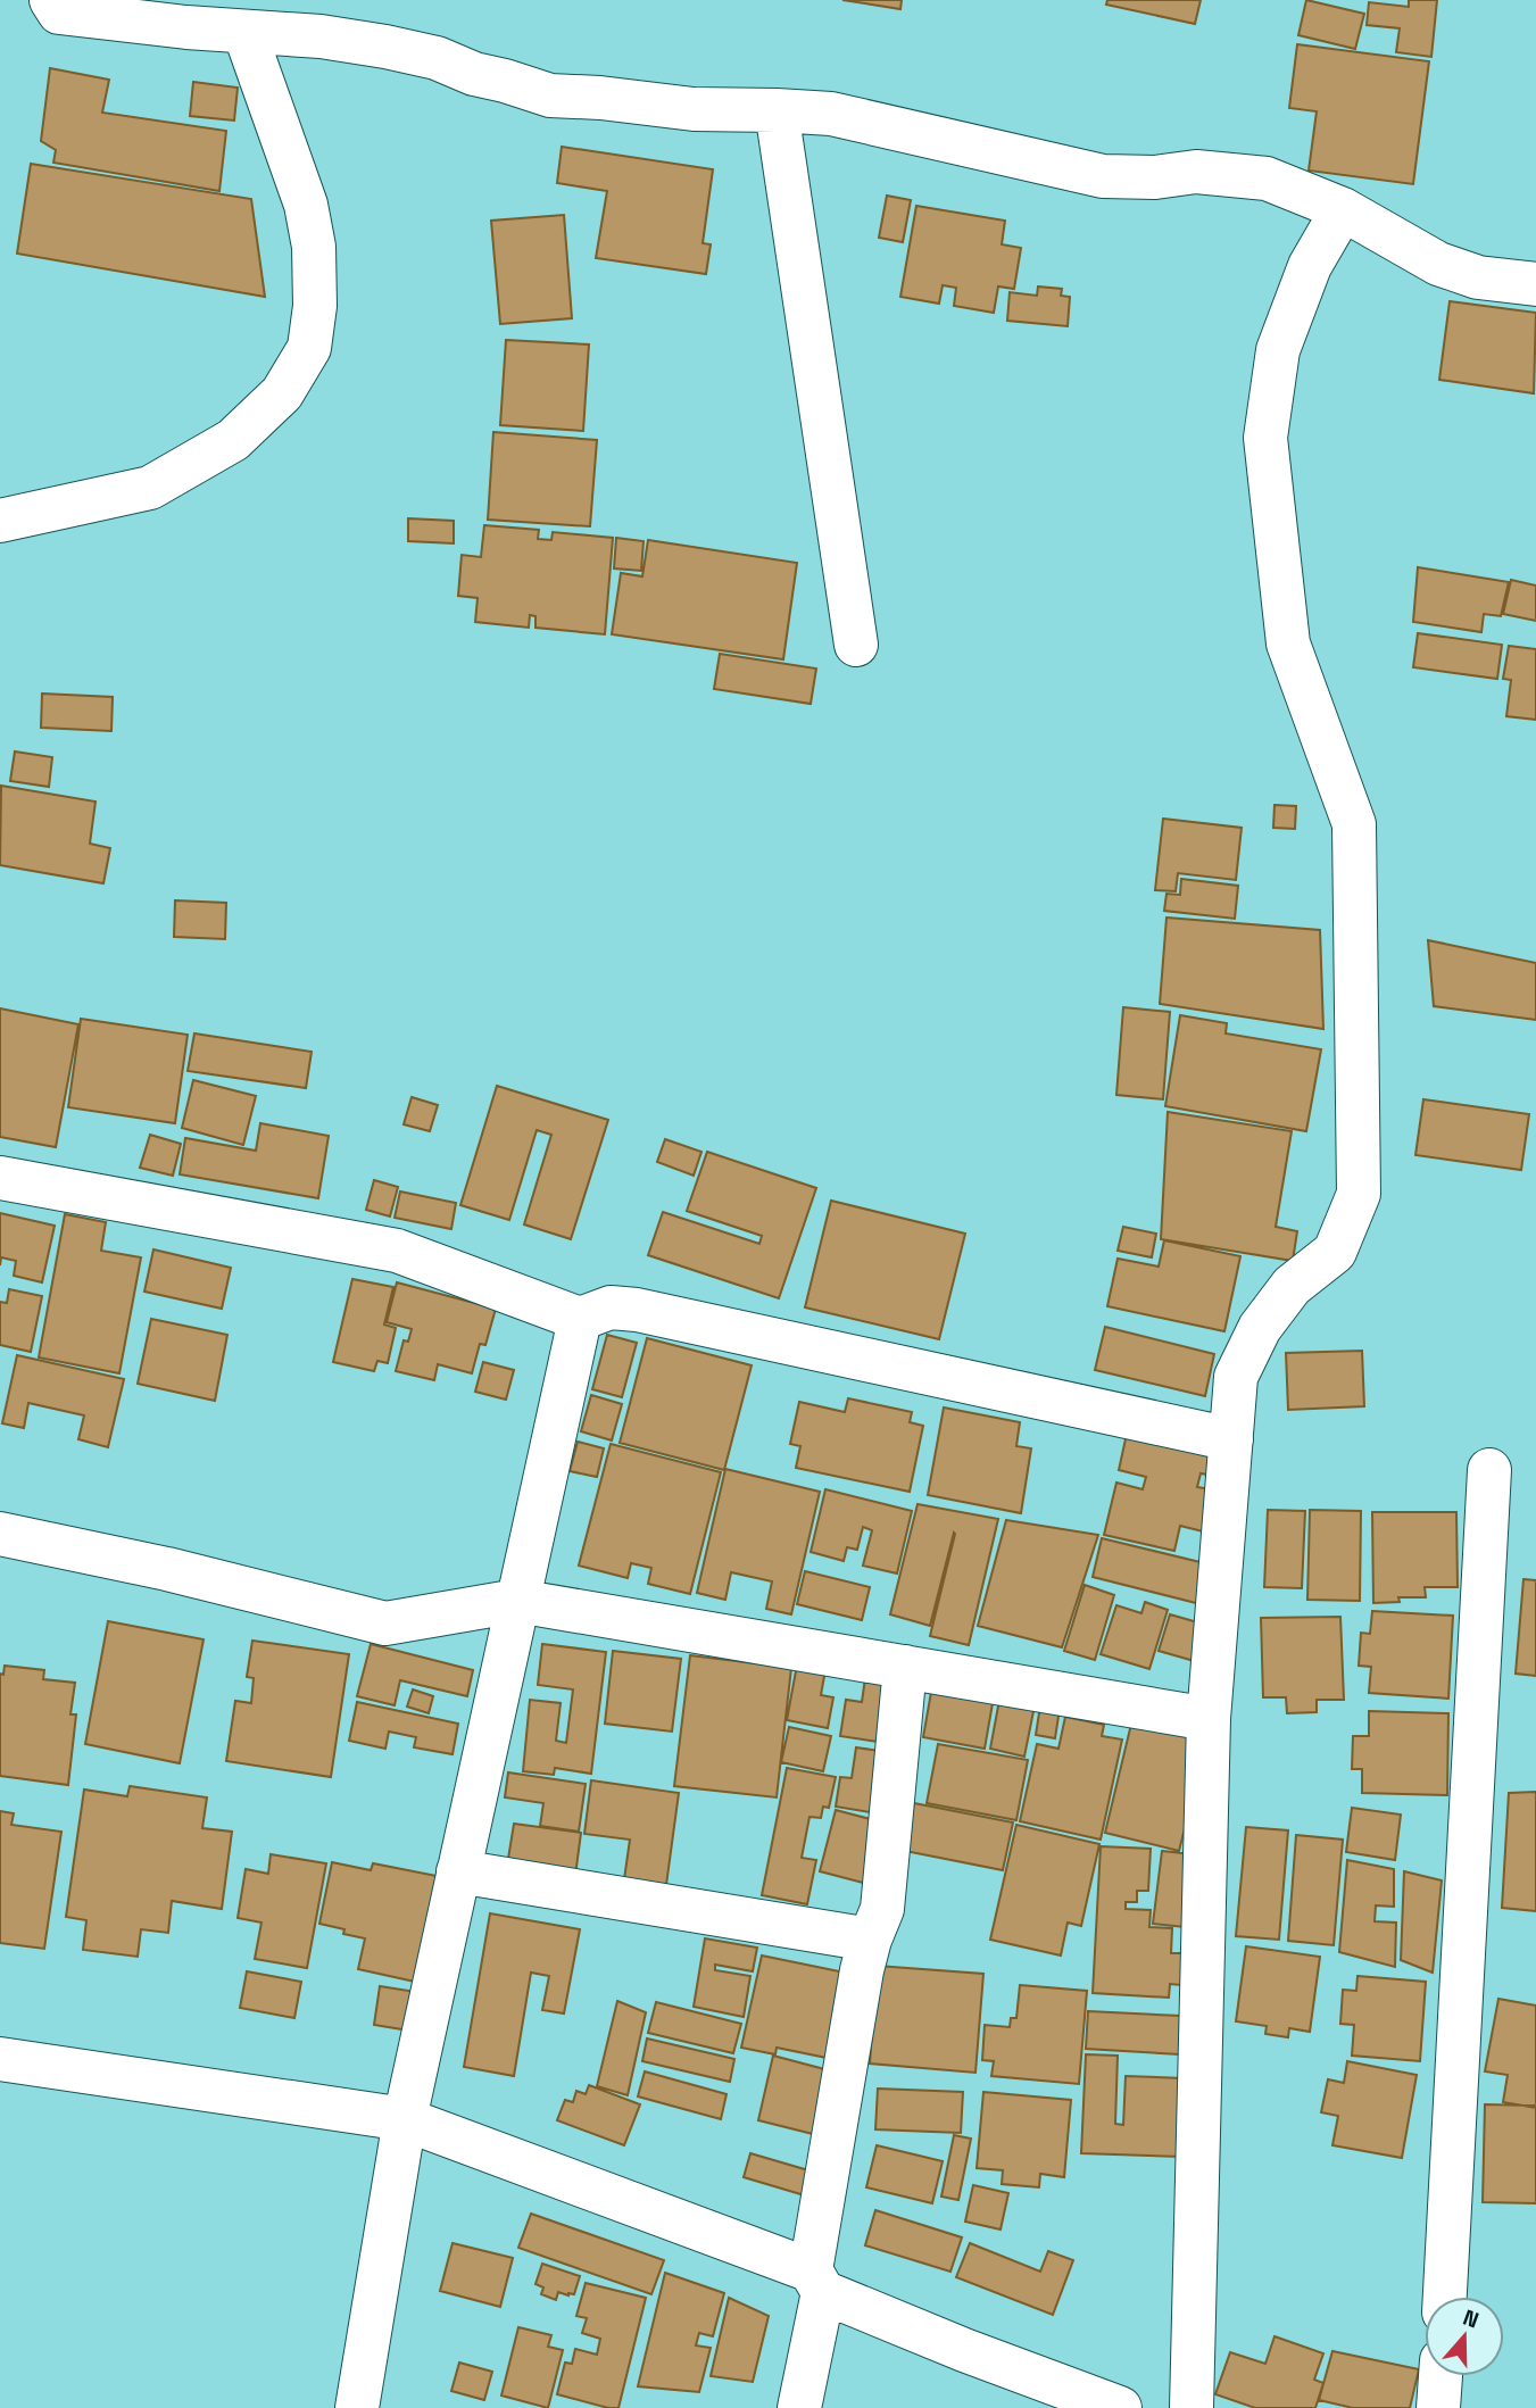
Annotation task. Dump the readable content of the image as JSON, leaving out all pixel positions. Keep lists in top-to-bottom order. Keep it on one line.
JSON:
{"north":"top"}
